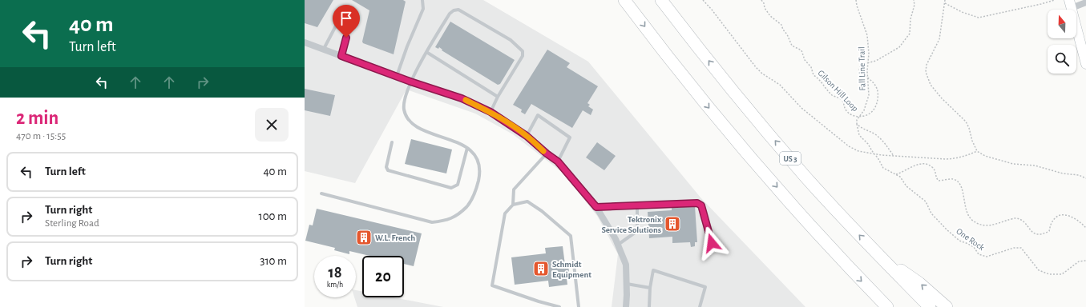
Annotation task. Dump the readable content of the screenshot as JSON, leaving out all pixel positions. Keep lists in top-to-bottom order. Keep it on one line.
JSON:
{"streets":{"highway":["US 3"],"path":["Fall Line Trail","Gilson Hill Loop","One Rock"]},"crossings":[["Fall Line Trail","Gilson Hill Loop"],["Fall Line Trail","One Rock"]],"places":{"building":["Tektronix Service Solutions","W.L. French","Schmidt Equipment"]},"north":"top","page":{"turn":["40 m","Turn left"],"heading":["2 min","470 m · 15:55"],"list":[{"name":"Turn left","value":"40 m"},{"name":"Turn right","note":"Sterling Road","value":"100 m"},{"name":"Turn right","value":"310 m"}],"speed":"18 km/h","limit":"20"}}
